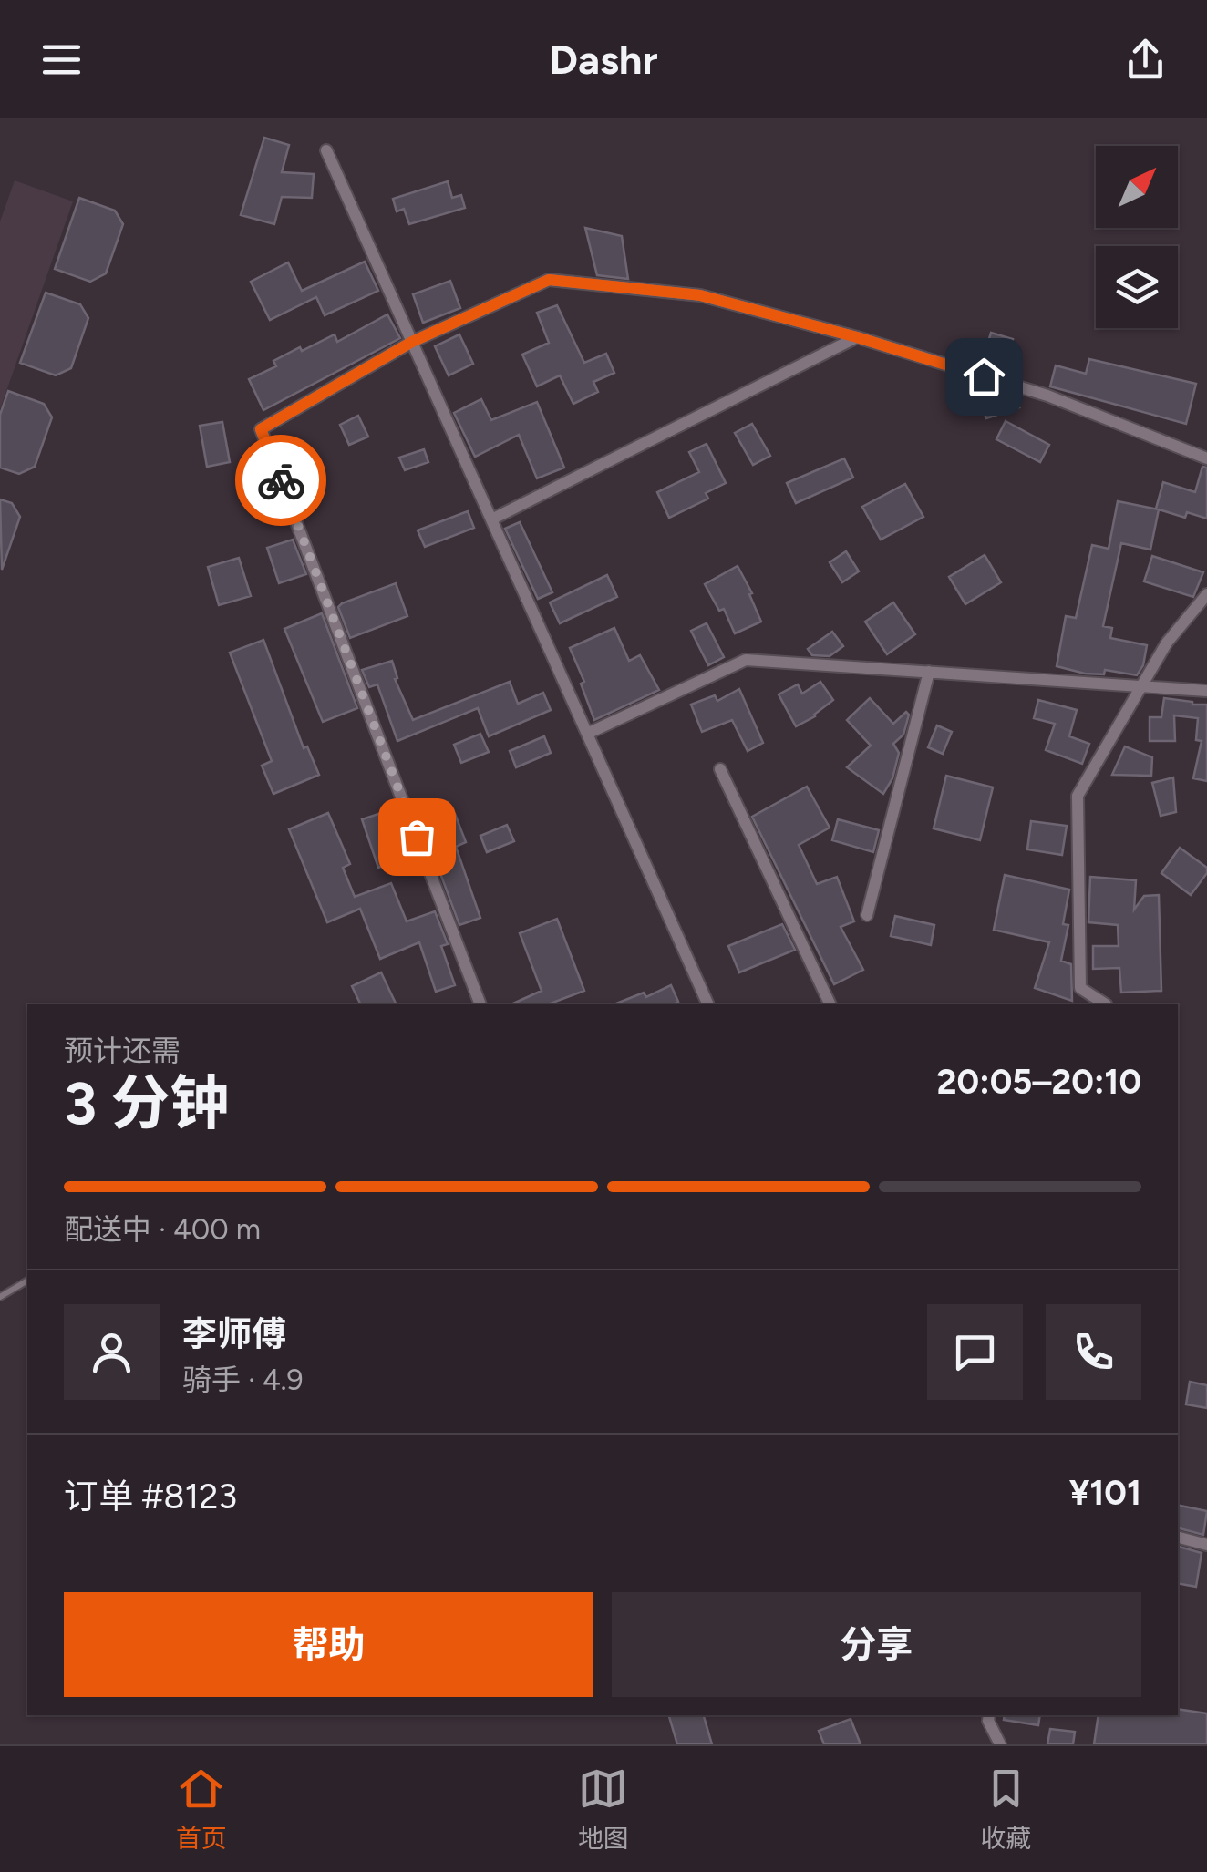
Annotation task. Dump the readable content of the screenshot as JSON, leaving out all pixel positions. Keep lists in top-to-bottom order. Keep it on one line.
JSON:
{"north":"top right","page":{"header":"Dashr","heading":["3 分钟","预计还需","20:05–20:10"],"panel":["李师傅","骑手 · 4.9","订单 #8123","¥101"],"bar":"配送中 · 400 m","buttons":["帮助","分享"],"tabs":["首页","地图","收藏"]}}
